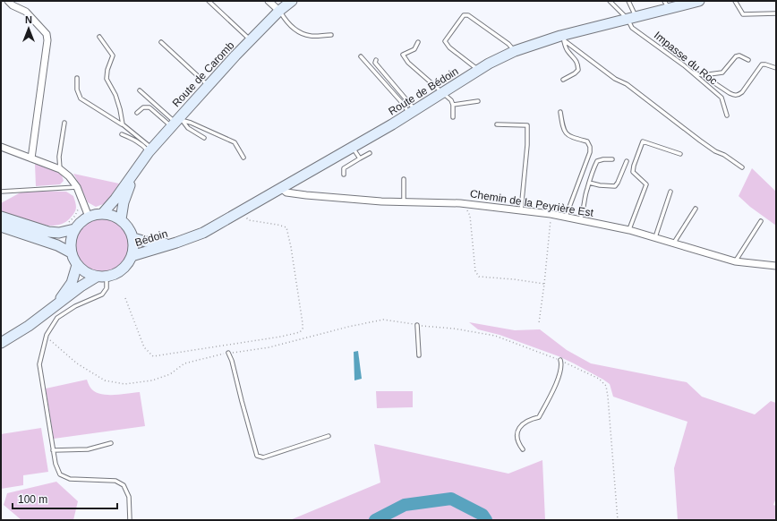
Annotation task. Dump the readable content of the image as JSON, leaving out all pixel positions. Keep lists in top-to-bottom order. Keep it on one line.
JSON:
{"streets":{"main road":["Route de Caromb","Route de Bédoin","Bédoin"],"street":["Chemin de la Peyrière Est"],"lane":["Impasse du Roc"]},"crossings":[["Impasse du Roc","Route de Bédoin"],["Route de Bédoin","Chemin de la Peyrière Est"],["Route de Bédoin","Bédoin"]],"scale_bar":"100 m","north":"top"}
